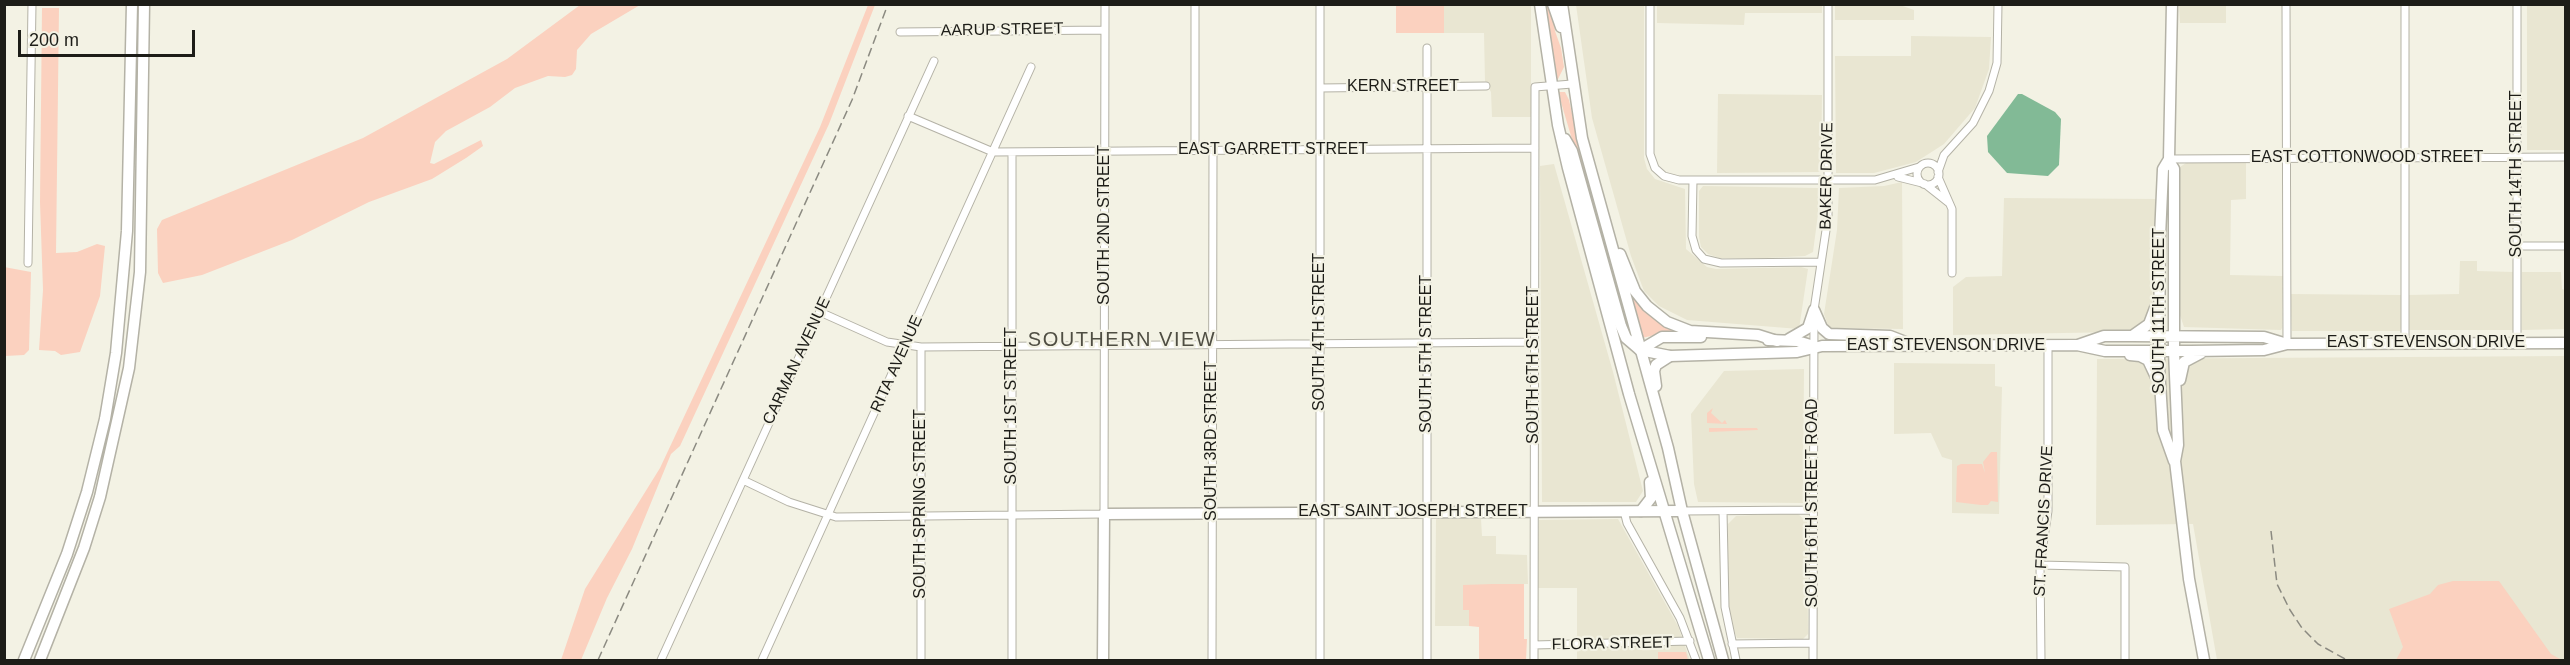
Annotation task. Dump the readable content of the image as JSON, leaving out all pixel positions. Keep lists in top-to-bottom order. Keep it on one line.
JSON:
{"streets":{"main road":["SOUTH 2ND STREET","SOUTH 11TH STREET","EAST STEVENSON DRIVE","EAST SAINT JOSEPH STREET"],"street":["AARUP STREET","KERN STREET","EAST GARRETT STREET","EAST COTTONWOOD STREET","SOUTH 14TH STREET","BAKER DRIVE","SOUTH 4TH STREET","SOUTH 5TH STREET","CARMAN AVENUE","RITA AVENUE","SOUTH 6TH STREET","SOUTH 1ST STREET","SOUTH 3RD STREET","SOUTH 6TH STREET ROAD","SOUTH SPRING STREET","ST. FRANCIS DRIVE","FLORA STREET"]},"crossings":[["AARUP STREET","SOUTH 2ND STREET"],["KERN STREET","SOUTH 4TH STREET"],["KERN STREET","SOUTH 5TH STREET"],["EAST GARRETT STREET","SOUTH 2ND STREET"],["EAST GARRETT STREET","SOUTH 4TH STREET"],["EAST GARRETT STREET","SOUTH 5TH STREET"],["EAST GARRETT STREET","RITA AVENUE"],["EAST GARRETT STREET","SOUTH 6TH STREET"],["EAST GARRETT STREET","SOUTH 1ST STREET"],["EAST GARRETT STREET","SOUTH 3RD STREET"],["EAST COTTONWOOD STREET","SOUTH 14TH STREET"],["EAST COTTONWOOD STREET","SOUTH 11TH STREET"],["SOUTH 14TH STREET","EAST STEVENSON DRIVE"],["BAKER DRIVE","EAST STEVENSON DRIVE"],["BAKER DRIVE","SOUTH 6TH STREET ROAD"],["SOUTH 2ND STREET","EAST SAINT JOSEPH STREET"],["SOUTH 11TH STREET","EAST STEVENSON DRIVE"],["SOUTH 4TH STREET","EAST SAINT JOSEPH STREET"],["EAST STEVENSON DRIVE","SOUTH 6TH STREET ROAD"],["EAST STEVENSON DRIVE","ST. FRANCIS DRIVE"],["SOUTH 5TH STREET","EAST SAINT JOSEPH STREET"],["RITA AVENUE","EAST SAINT JOSEPH STREET"],["SOUTH 6TH STREET","EAST SAINT JOSEPH STREET"],["SOUTH 6TH STREET","FLORA STREET"],["SOUTH 1ST STREET","EAST SAINT JOSEPH STREET"],["SOUTH 3RD STREET","EAST SAINT JOSEPH STREET"],["SOUTH 6TH STREET ROAD","EAST SAINT JOSEPH STREET"],["SOUTH SPRING STREET","EAST SAINT JOSEPH STREET"]],"districts":["SOUTHERN VIEW"],"scale_bar":"200 m"}
